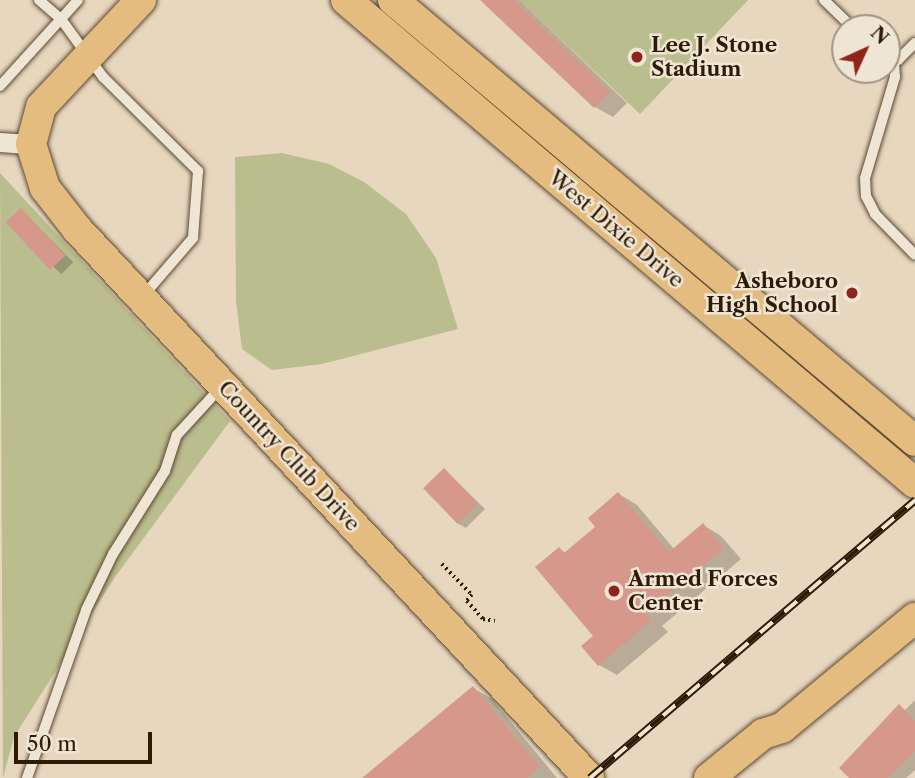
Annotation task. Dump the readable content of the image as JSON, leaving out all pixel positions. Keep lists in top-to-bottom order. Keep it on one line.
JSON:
{"streets":{"main road":["West Dixie Drive","Country Club Drive"]},"places":["Lee J. Stone Stadium","Asheboro High School","Armed Forces Center"],"scale_bar":"50 m","north":"top right"}
